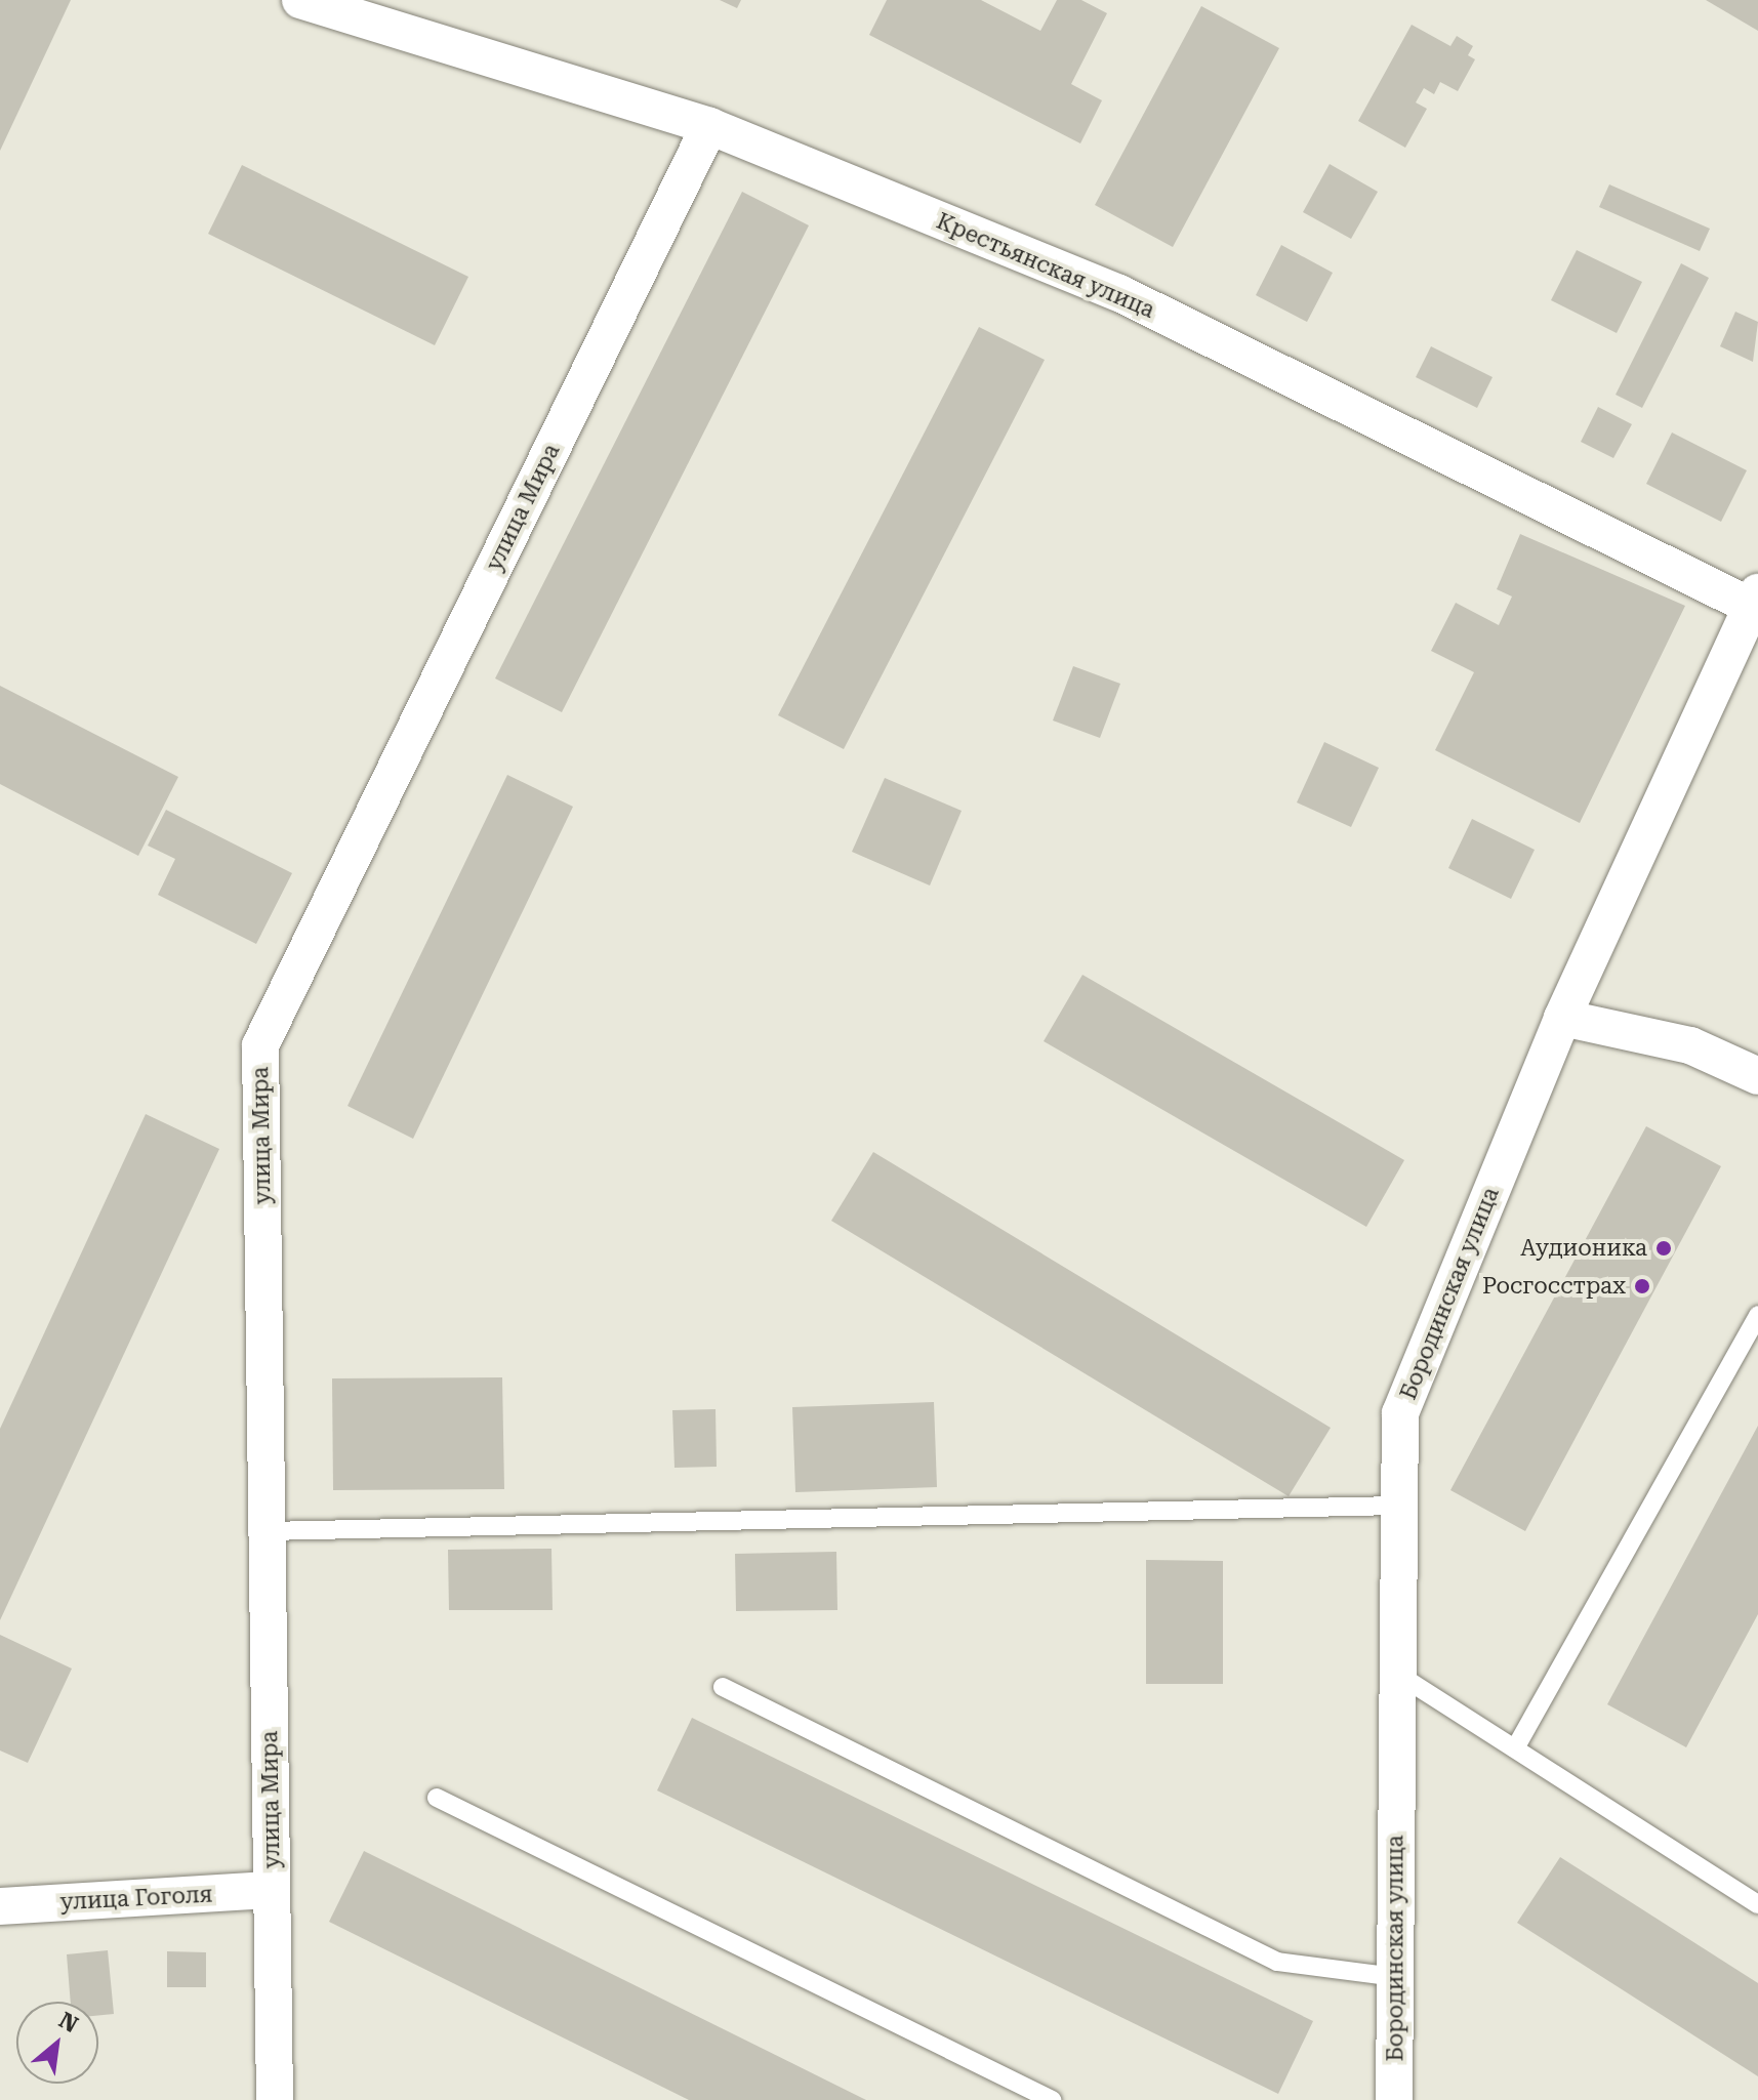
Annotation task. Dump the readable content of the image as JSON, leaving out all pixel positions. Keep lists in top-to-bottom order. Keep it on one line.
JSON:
{"streets":{"street":["Крестьянская улица","улица Мира","Бородинская улица","улица Гоголя"]},"crossings":[["Крестьянская улица","улица Мира"],["Крестьянская улица","Бородинская улица"],["улица Мира","улица Гоголя"]],"places":["Аудионика","Росгосстрах"],"north":"top right"}
